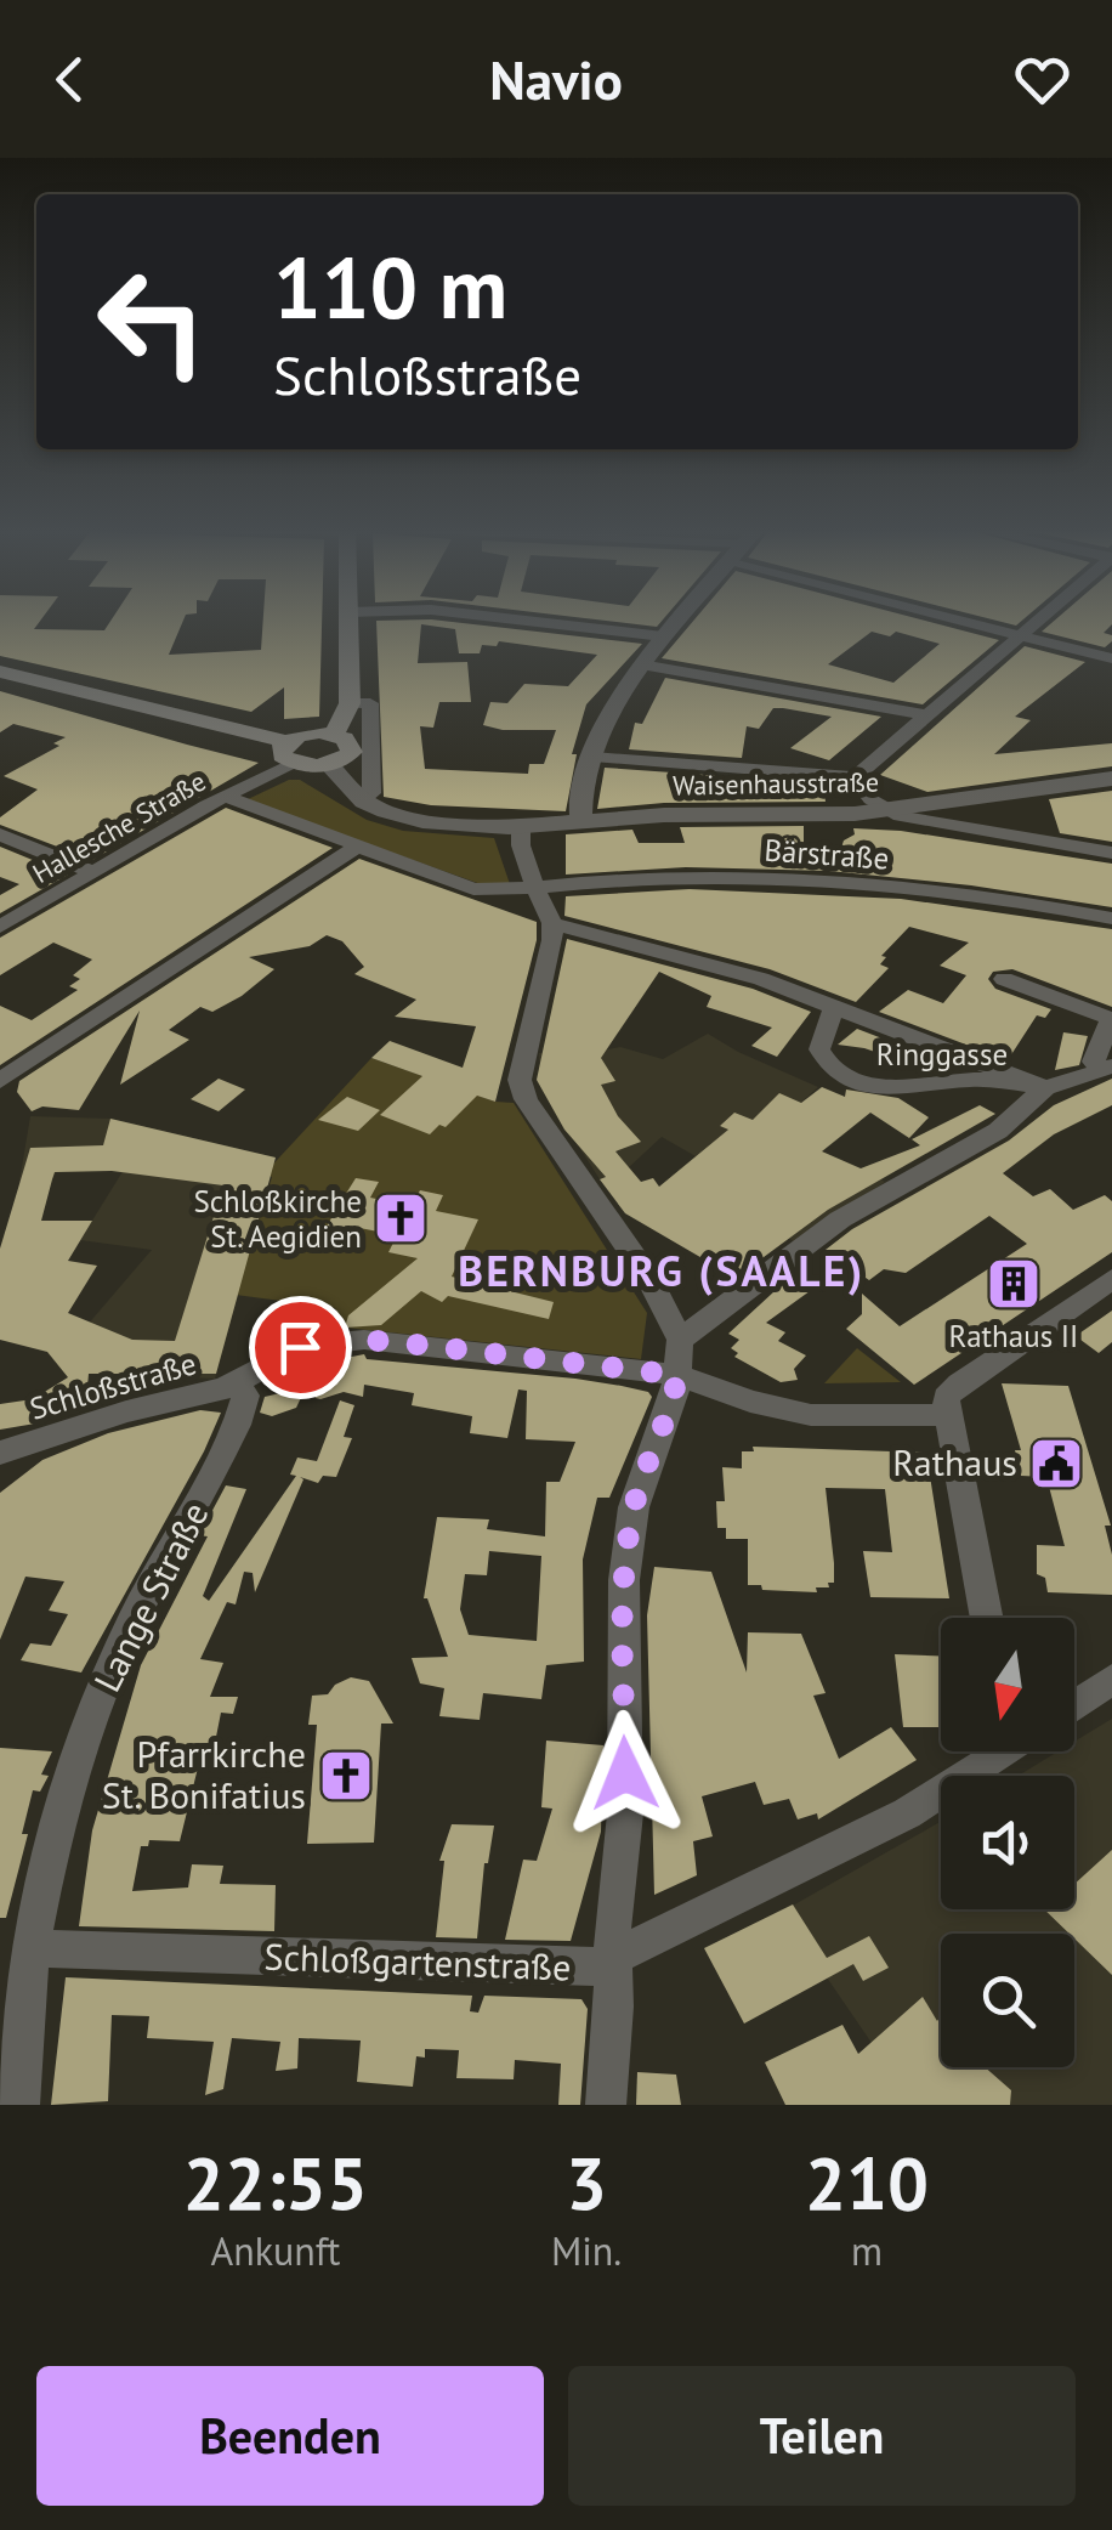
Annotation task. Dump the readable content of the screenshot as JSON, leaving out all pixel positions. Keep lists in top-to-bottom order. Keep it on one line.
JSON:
{"streets":{"street":["Waisenhausstraße","Hallesche Straße","Bärstraße","Ringgasse","Schloßstraße","Lange Straße","Schloßgartenstraße"]},"crossings":[["Hallesche Straße","Bärstraße"],["Schloßstraße","Lange Straße"],["Lange Straße","Schloßgartenstraße"]],"districts":["BERNBURG (SAALE)"],"places":{"church":["Schloßkirche St. Aegidien","Pfarrkirche St. Bonifatius"],"building":["Rathaus II"],"public building":["Rathaus"]},"north":"bottom","page":{"header":"Navio","turn":["110 m","Schloßstraße"],"eta":["22:55","Ankunft","3","Min.","210","m"],"buttons":["Beenden","Teilen"]}}
